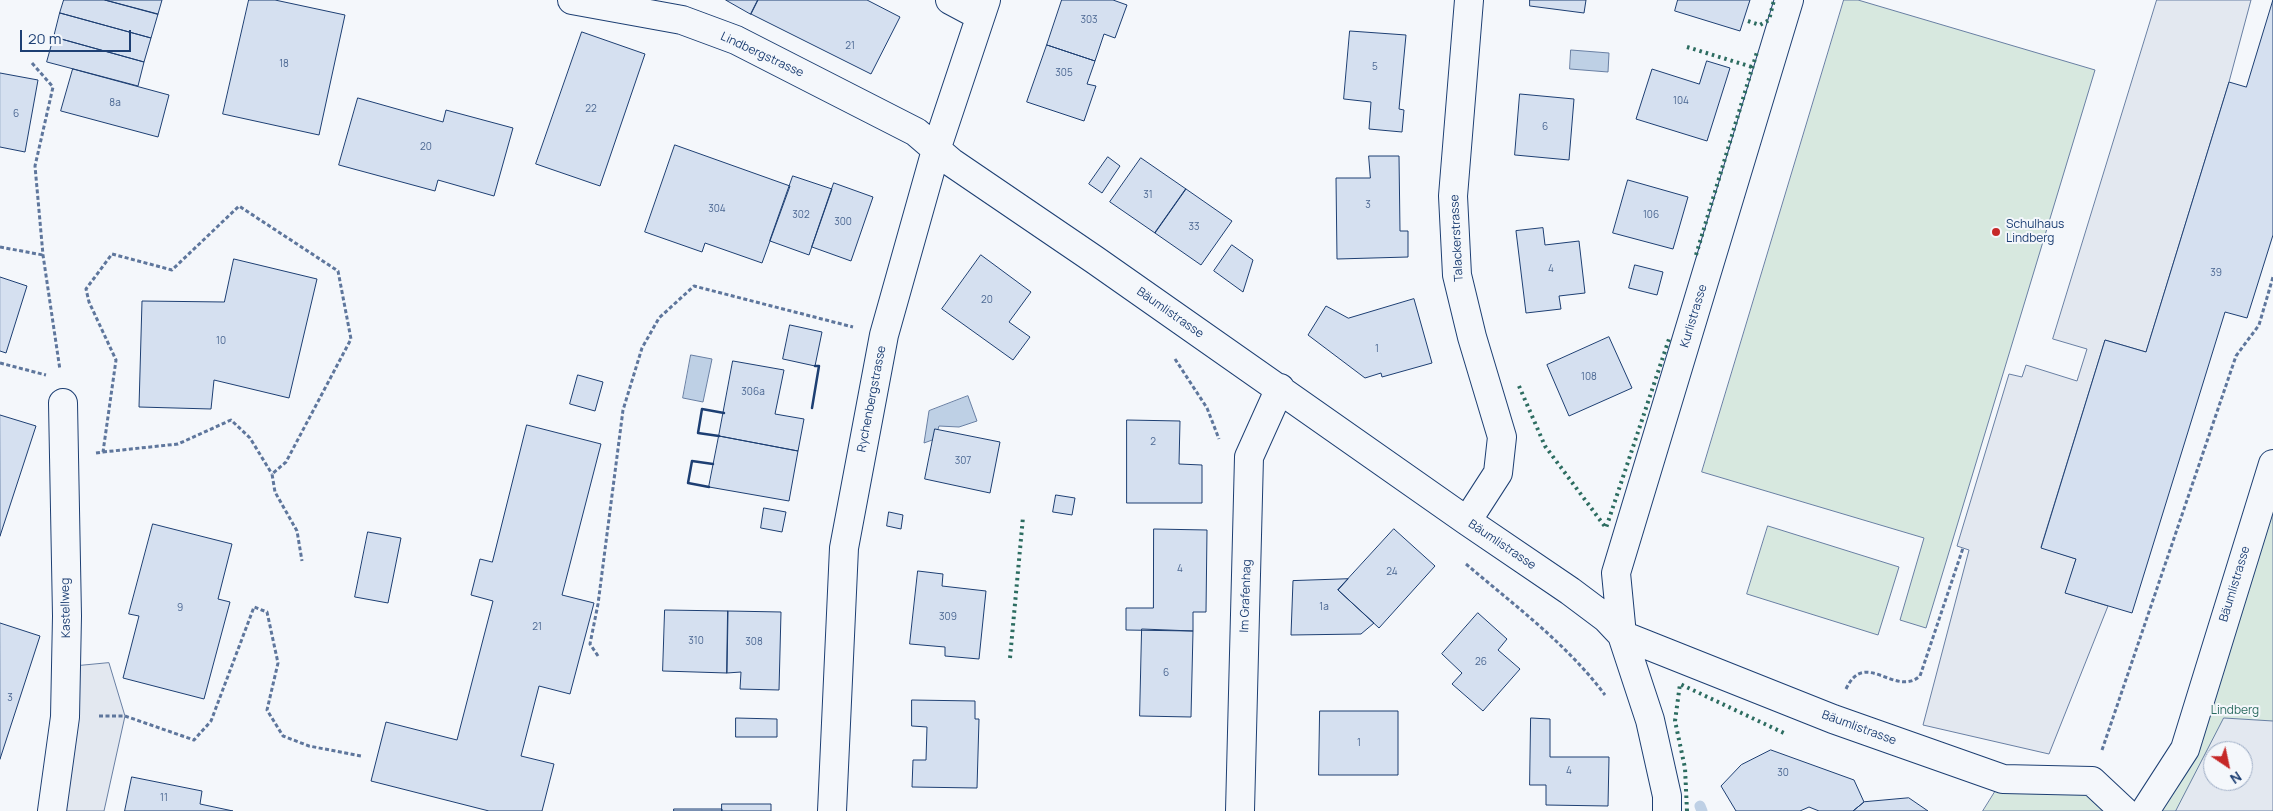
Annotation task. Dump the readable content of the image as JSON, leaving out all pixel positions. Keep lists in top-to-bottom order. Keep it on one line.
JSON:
{"streets":{"street":["Lindbergstrasse","Talackerstrasse","Bäumlistrasse","Kurlistrasse","Rychenbergstrasse","Im Grafenhag","Kastellweg"]},"crossings":[["Lindbergstrasse","Bäumlistrasse"],["Lindbergstrasse","Rychenbergstrasse"],["Talackerstrasse","Bäumlistrasse"],["Bäumlistrasse","Kurlistrasse"],["Bäumlistrasse","Rychenbergstrasse"],["Bäumlistrasse","Im Grafenhag"]],"parks":["Lindberg"],"places":["Schulhaus Lindberg"],"house_numbers":["303","21","18","5","305","104","8a","22","6","6","20","31","3","304","302","106","300","33","4","39","20","10","1","108","306a","2","307","4","24","1a","9","309","21","310","308","26","6","3","1","4","30","11"],"scale_bar":"20 m","north":"bottom right"}
